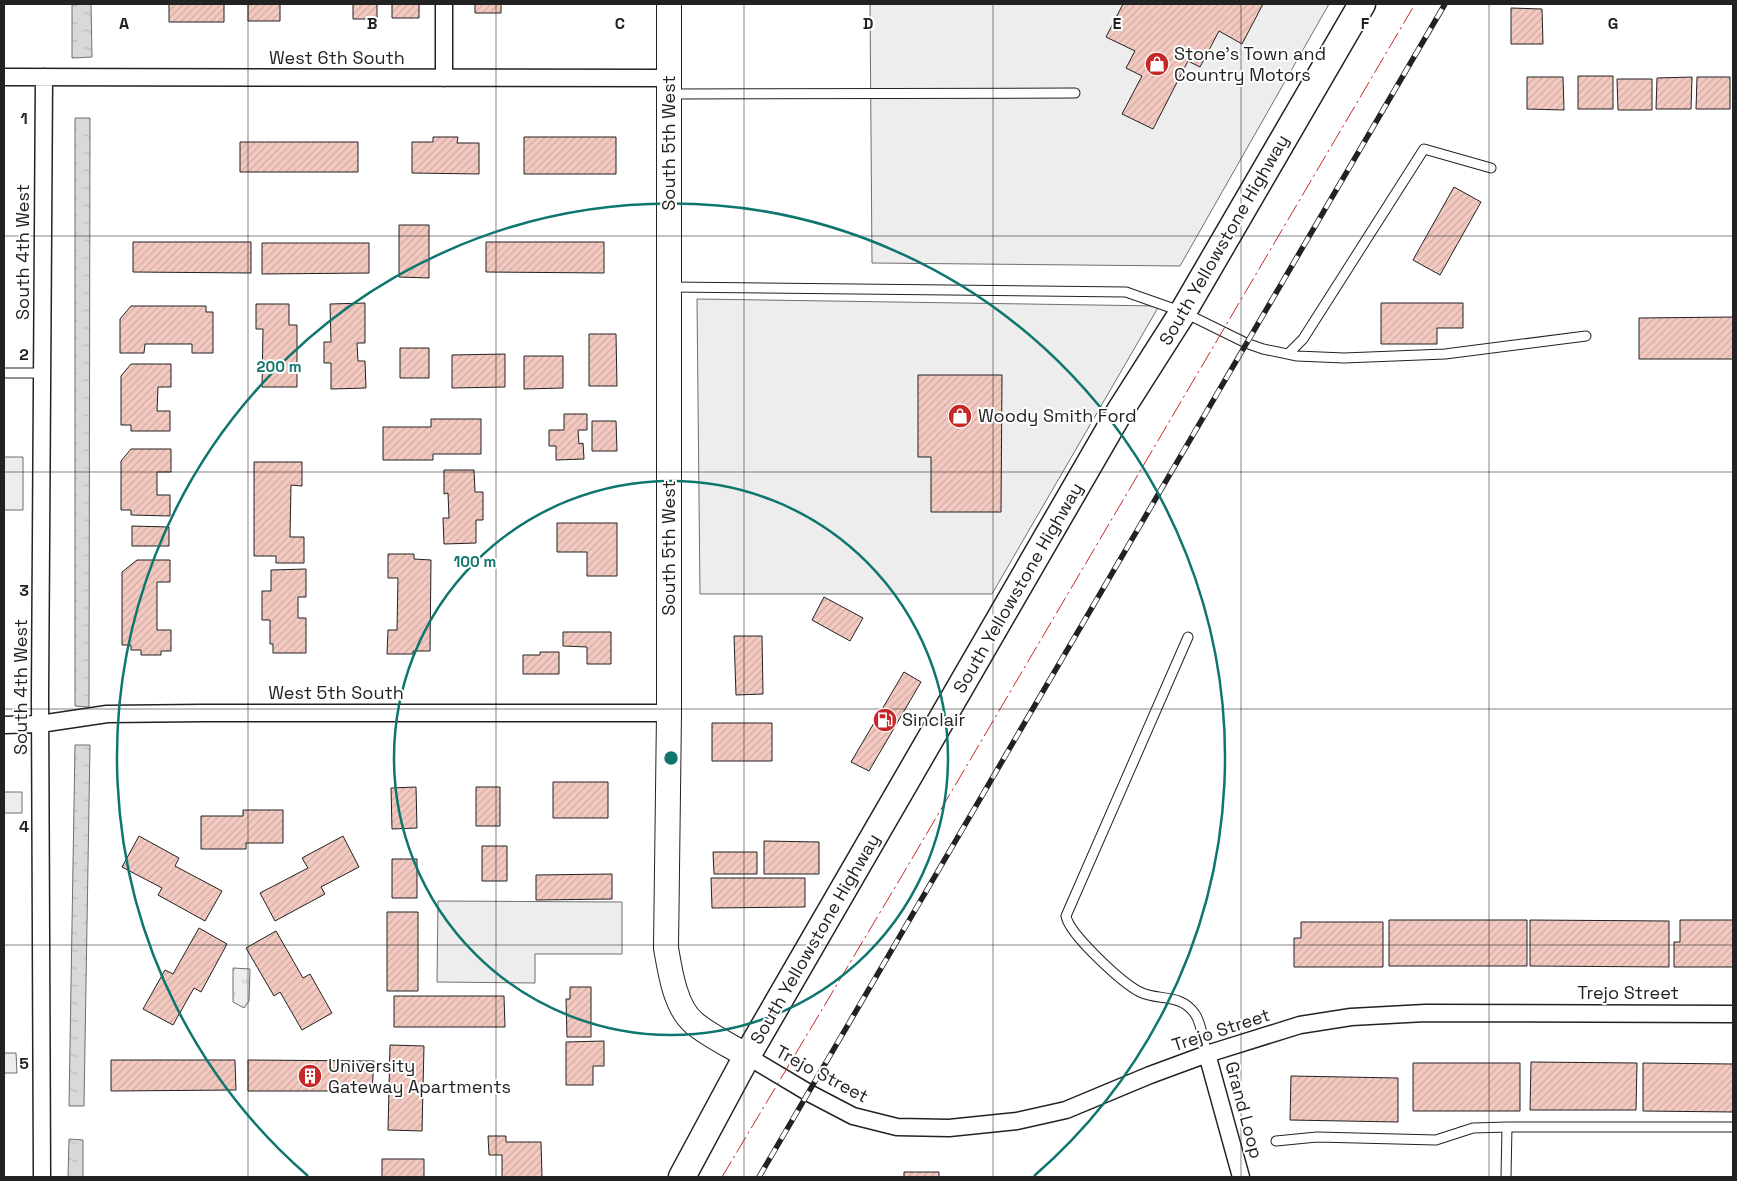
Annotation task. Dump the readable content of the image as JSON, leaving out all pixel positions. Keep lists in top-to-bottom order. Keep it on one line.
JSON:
{"streets":{"main road":["South Yellowstone Highway"],"street":["West 6th South","South 5th West","South 4th West","West 5th South","Trejo Street","Grand Loop"]},"crossings":[["West 6th South","South 5th West"],["West 6th South","South 4th West"],["South 5th West","South Yellowstone Highway"],["South 5th West","West 5th South"],["South 5th West","Trejo Street"],["South Yellowstone Highway","Trejo Street"],["South 4th West","West 5th South"],["Trejo Street","Grand Loop"]],"places":{"shop":["Stone's Town and Country Motors","Woody Smith Ford"],"fuel station":["Sinclair"],"building":["University Gateway Apartments"]},"grid":{"columns":["A","B","C","D","E","F","G"],"rows":["1","2","3","4","5"]},"rings":["200 m","100 m"]}
